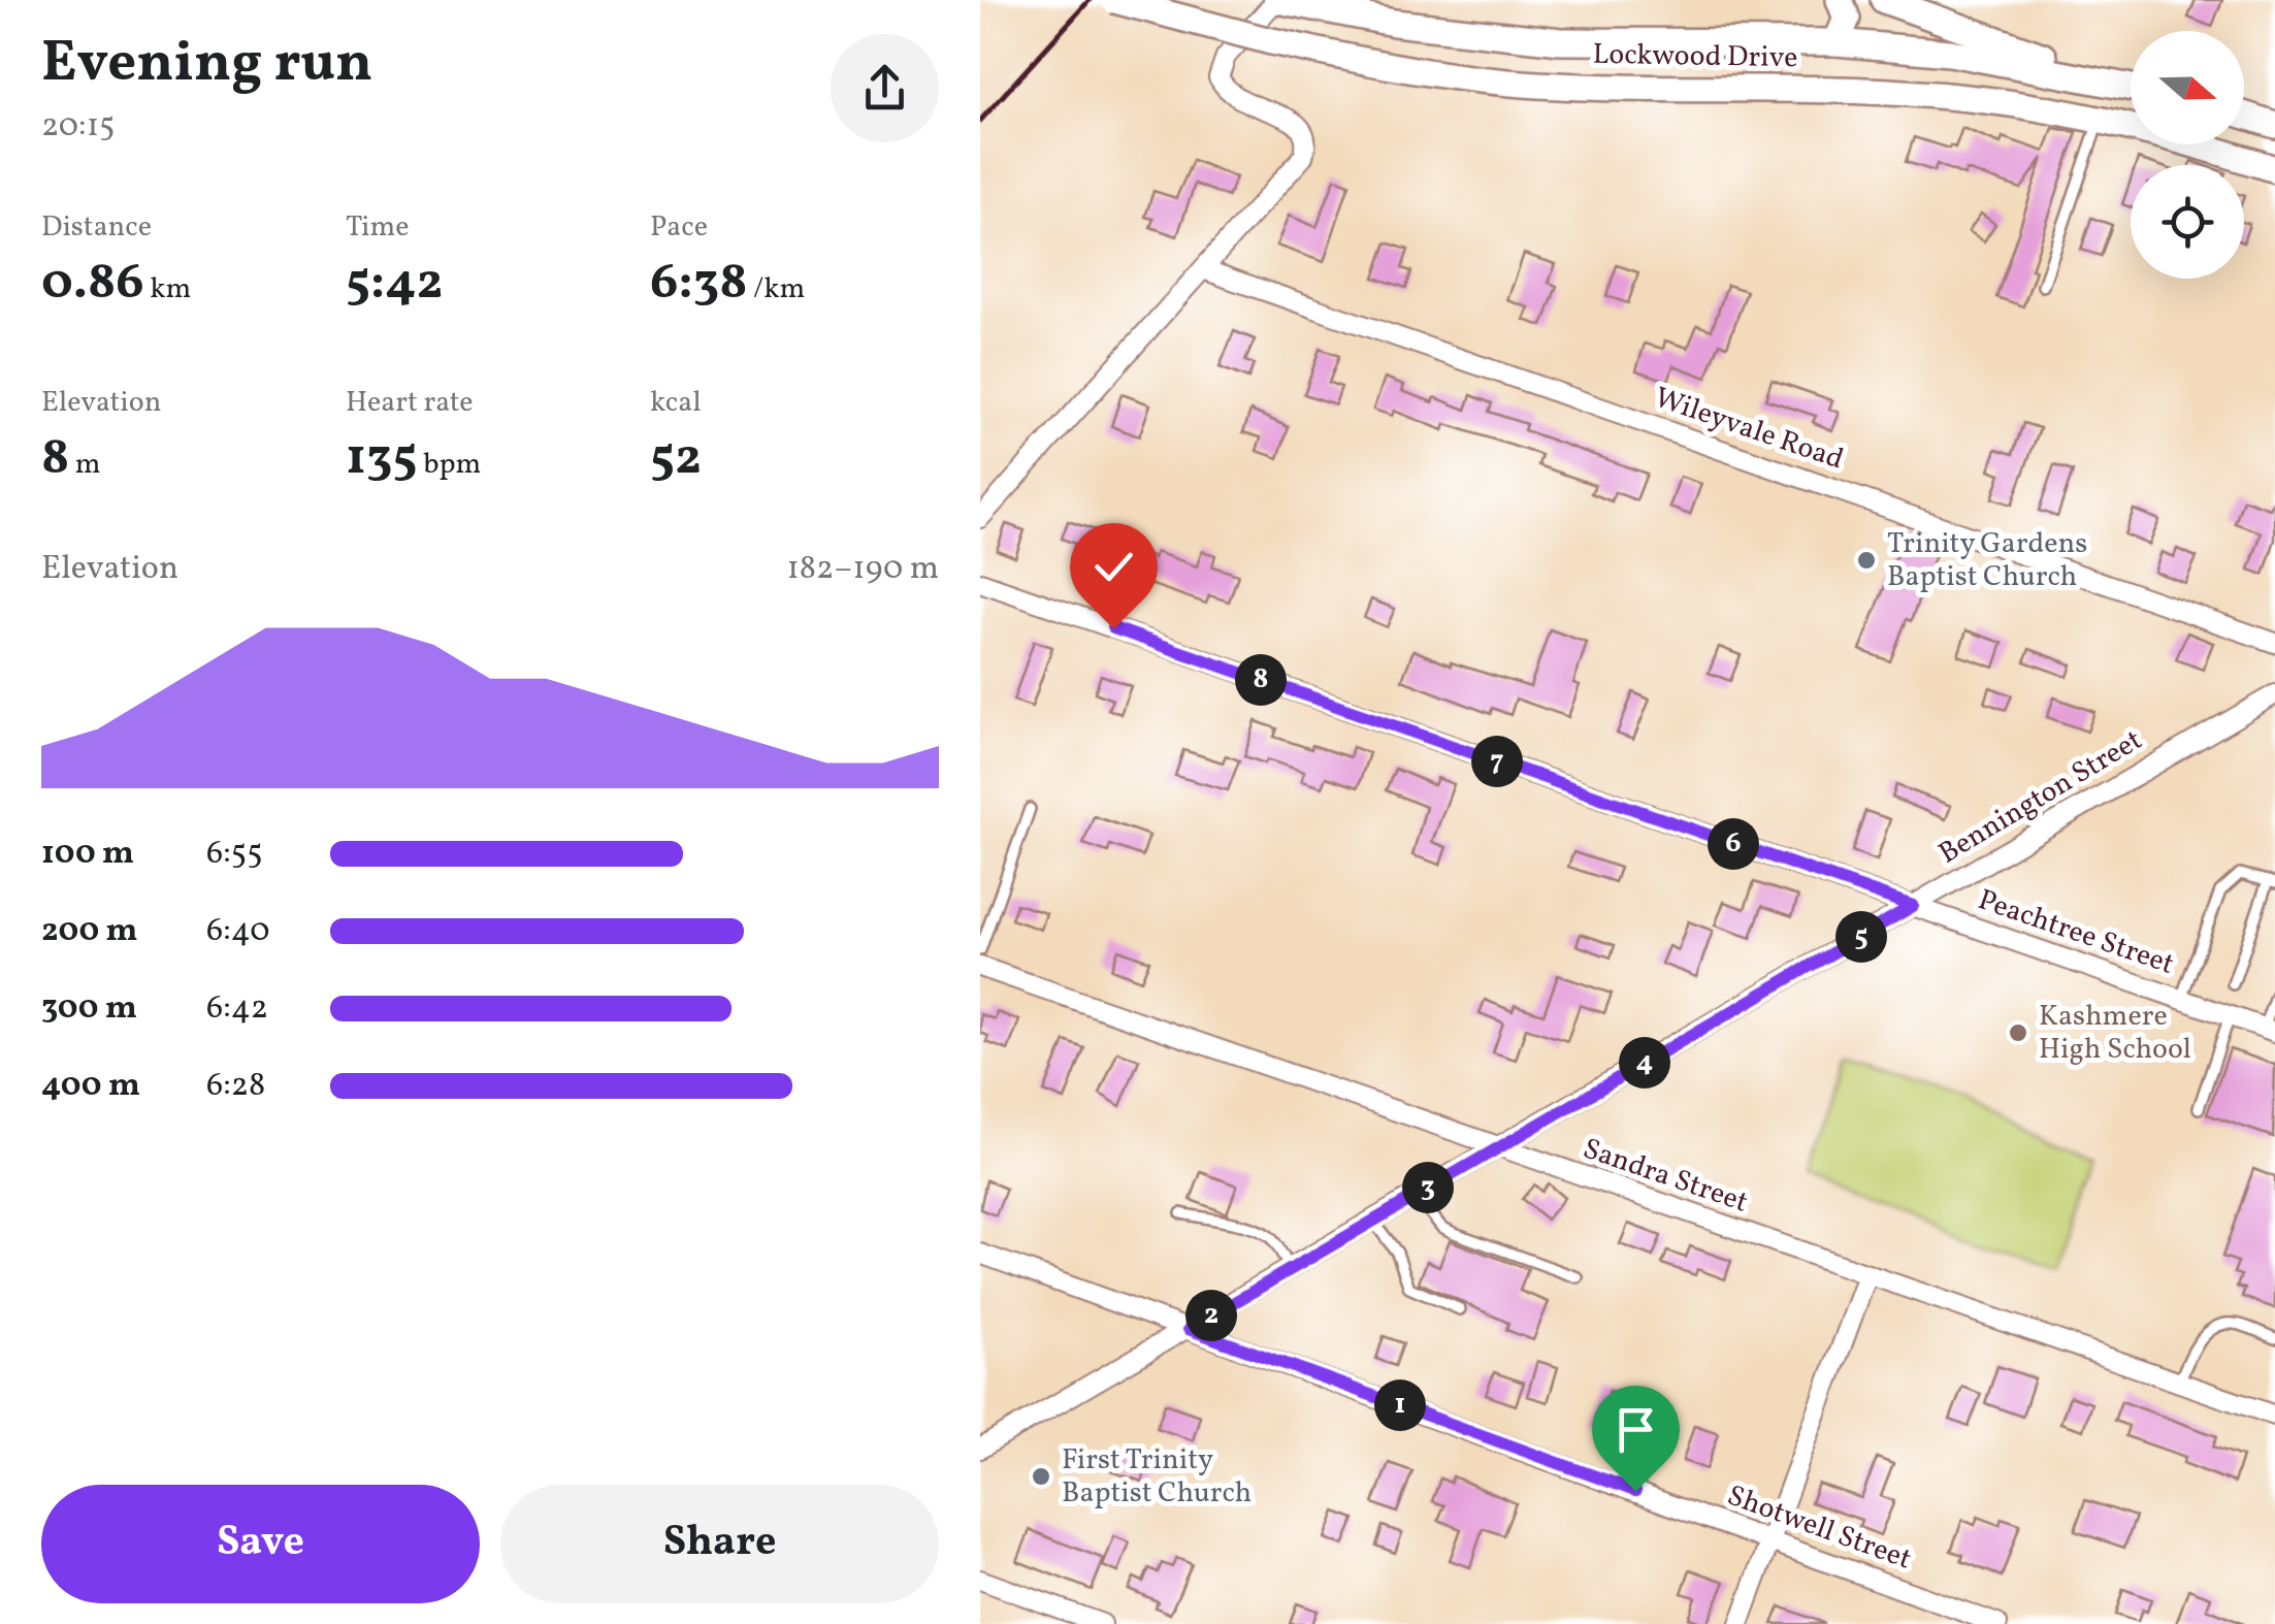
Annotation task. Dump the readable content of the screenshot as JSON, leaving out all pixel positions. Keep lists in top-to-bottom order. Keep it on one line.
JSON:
{"streets":{"main road":["Lockwood Drive"],"street":["Wileyvale Road","Bennington Street","Peachtree Street","Sandra Street","Shotwell Street"]},"crossings":[["Bennington Street","Peachtree Street"],["Bennington Street","Sandra Street"],["Bennington Street","Shotwell Street"]],"places":["Trinity Gardens Baptist Church","Kashmere High School","First Trinity Baptist Church"],"north":"right","page":{"heading":["Evening run","20:15"],"stats":[["Distance","0.86 km"],["Time","5:42"],["Pace","6:38 /km"],["Elevation","8 m"],["Heart rate","135 bpm"],["kcal","52"]],"chart":["Elevation","182–190 m"],"pins":["8","7","6","5","4","3","2","1"],"list":[{"name":"100 m","note":"6:55"},{"name":"200 m","note":"6:40"},{"name":"300 m","note":"6:42"},{"name":"400 m","note":"6:28"}],"buttons":["Save","Share"]}}
